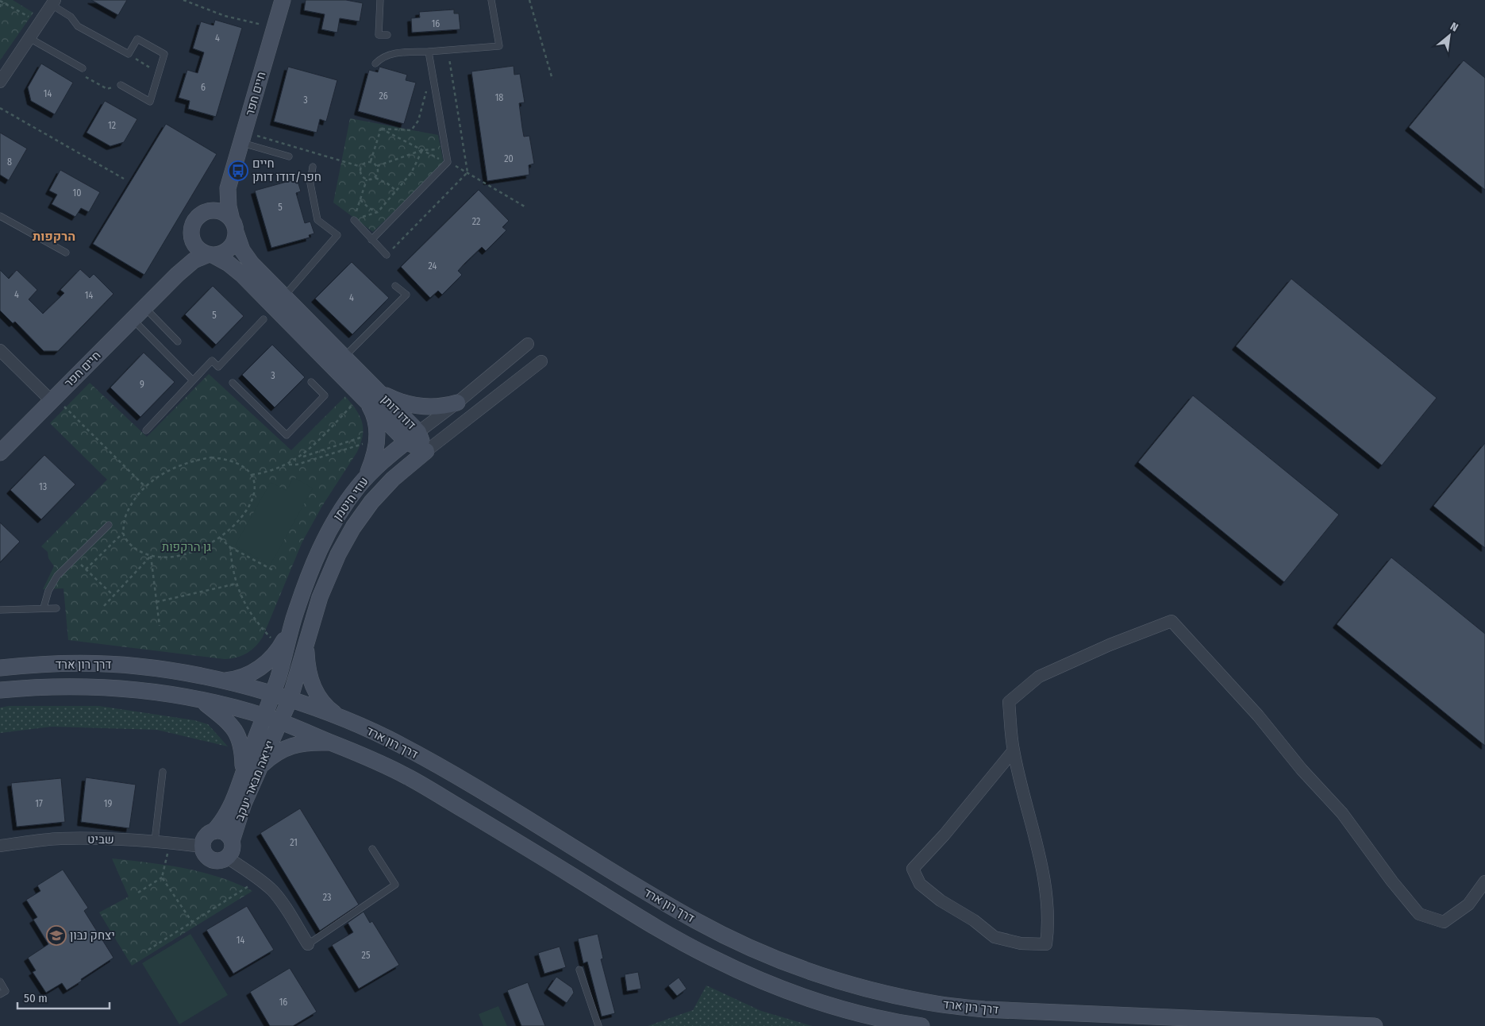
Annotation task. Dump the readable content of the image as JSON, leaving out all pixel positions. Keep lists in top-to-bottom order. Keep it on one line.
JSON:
{"streets":{"street":["חיים חפר","דודו דותן","עוזי חיטמן","דרך רון ארד","יציאה מבאר יעקב","שביט"]},"crossings":[["חיים חפר","דודו דותן"],["דודו דותן","עוזי חיטמן"],["עוזי חיטמן","דרך רון ארד"],["עוזי חיטמן","יציאה מבאר יעקב"],["עוזי חיטמן","שביט"],["דרך רון ארד","יציאה מבאר יעקב"],["יציאה מבאר יעקב","שביט"]],"districts":["הרקפות"],"parks":["גן הרקפות"],"places":{"bus stop":["חיים חפר/דודו דותן"],"school or university":["יצחק נבון"]},"house_numbers":["16","4","6","14","26","18","3","12","20","8","10","5","22","24","4","14","4","5","3","9","13","17","19","21","23","14","25","16"],"scale_bar":"50 m","north":"top right"}
